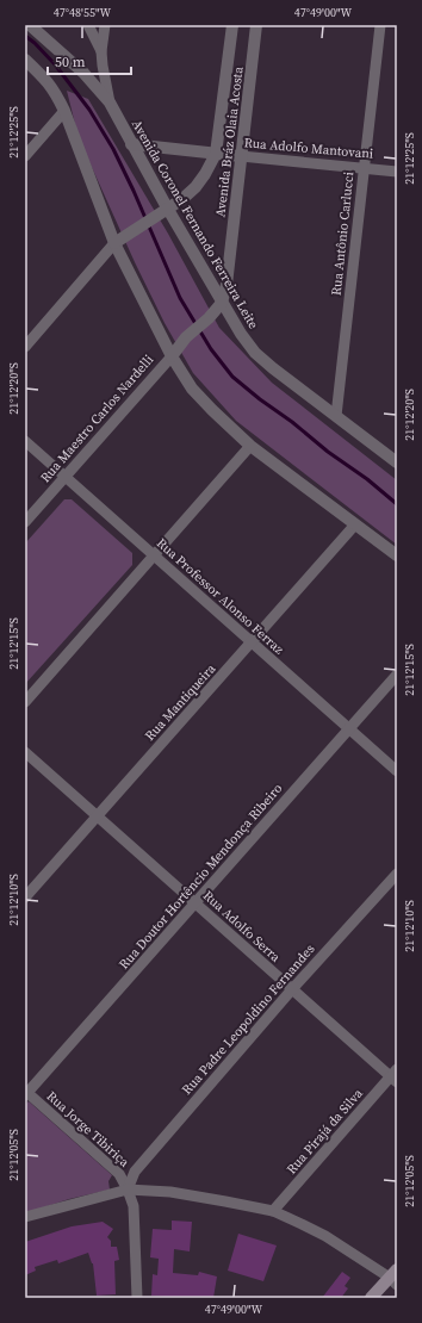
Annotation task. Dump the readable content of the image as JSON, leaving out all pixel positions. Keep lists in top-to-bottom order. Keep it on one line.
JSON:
{"streets":{"street":["Avenida Bráz Olaia Acosta","Rua Adolfo Mantovani","Avenida Coronel Fernando Ferreira Leite","Rua Antônio Carlucci","Rua Maestro Carlos Nardelli","Rua Professor Alonso Ferraz","Rua Mantiqueira","Rua Doutor Hortêncio Mendonça Ribeiro","Rua Adolfo Serra","Rua Padre Leopoldino Fernandes","Rua Jorge Tibiriça","Rua Pirajá da Silva"]},"crossings":[["Avenida Bráz Olaia Acosta","Rua Adolfo Mantovani"],["Avenida Bráz Olaia Acosta","Avenida Coronel Fernando Ferreira Leite"],["Avenida Bráz Olaia Acosta","Rua Maestro Carlos Nardelli"],["Rua Adolfo Mantovani","Avenida Coronel Fernando Ferreira Leite"],["Rua Adolfo Mantovani","Rua Antônio Carlucci"],["Avenida Coronel Fernando Ferreira Leite","Rua Antônio Carlucci"],["Rua Maestro Carlos Nardelli","Rua Professor Alonso Ferraz"],["Rua Professor Alonso Ferraz","Rua Mantiqueira"],["Rua Professor Alonso Ferraz","Rua Doutor Hortêncio Mendonça Ribeiro"],["Rua Mantiqueira","Rua Adolfo Serra"],["Rua Doutor Hortêncio Mendonça Ribeiro","Rua Adolfo Serra"],["Rua Doutor Hortêncio Mendonça Ribeiro","Rua Jorge Tibiriça"],["Rua Adolfo Serra","Rua Padre Leopoldino Fernandes"],["Rua Adolfo Serra","Rua Pirajá da Silva"],["Rua Padre Leopoldino Fernandes","Rua Jorge Tibiriça"]],"scale_bar":"50 m","coordinates":["47°48'55\"W","47°49'00\"W","21°12'25\"S","21°12'20\"S","21°12'15\"S","21°12'10\"S","21°12'05\"S"]}
